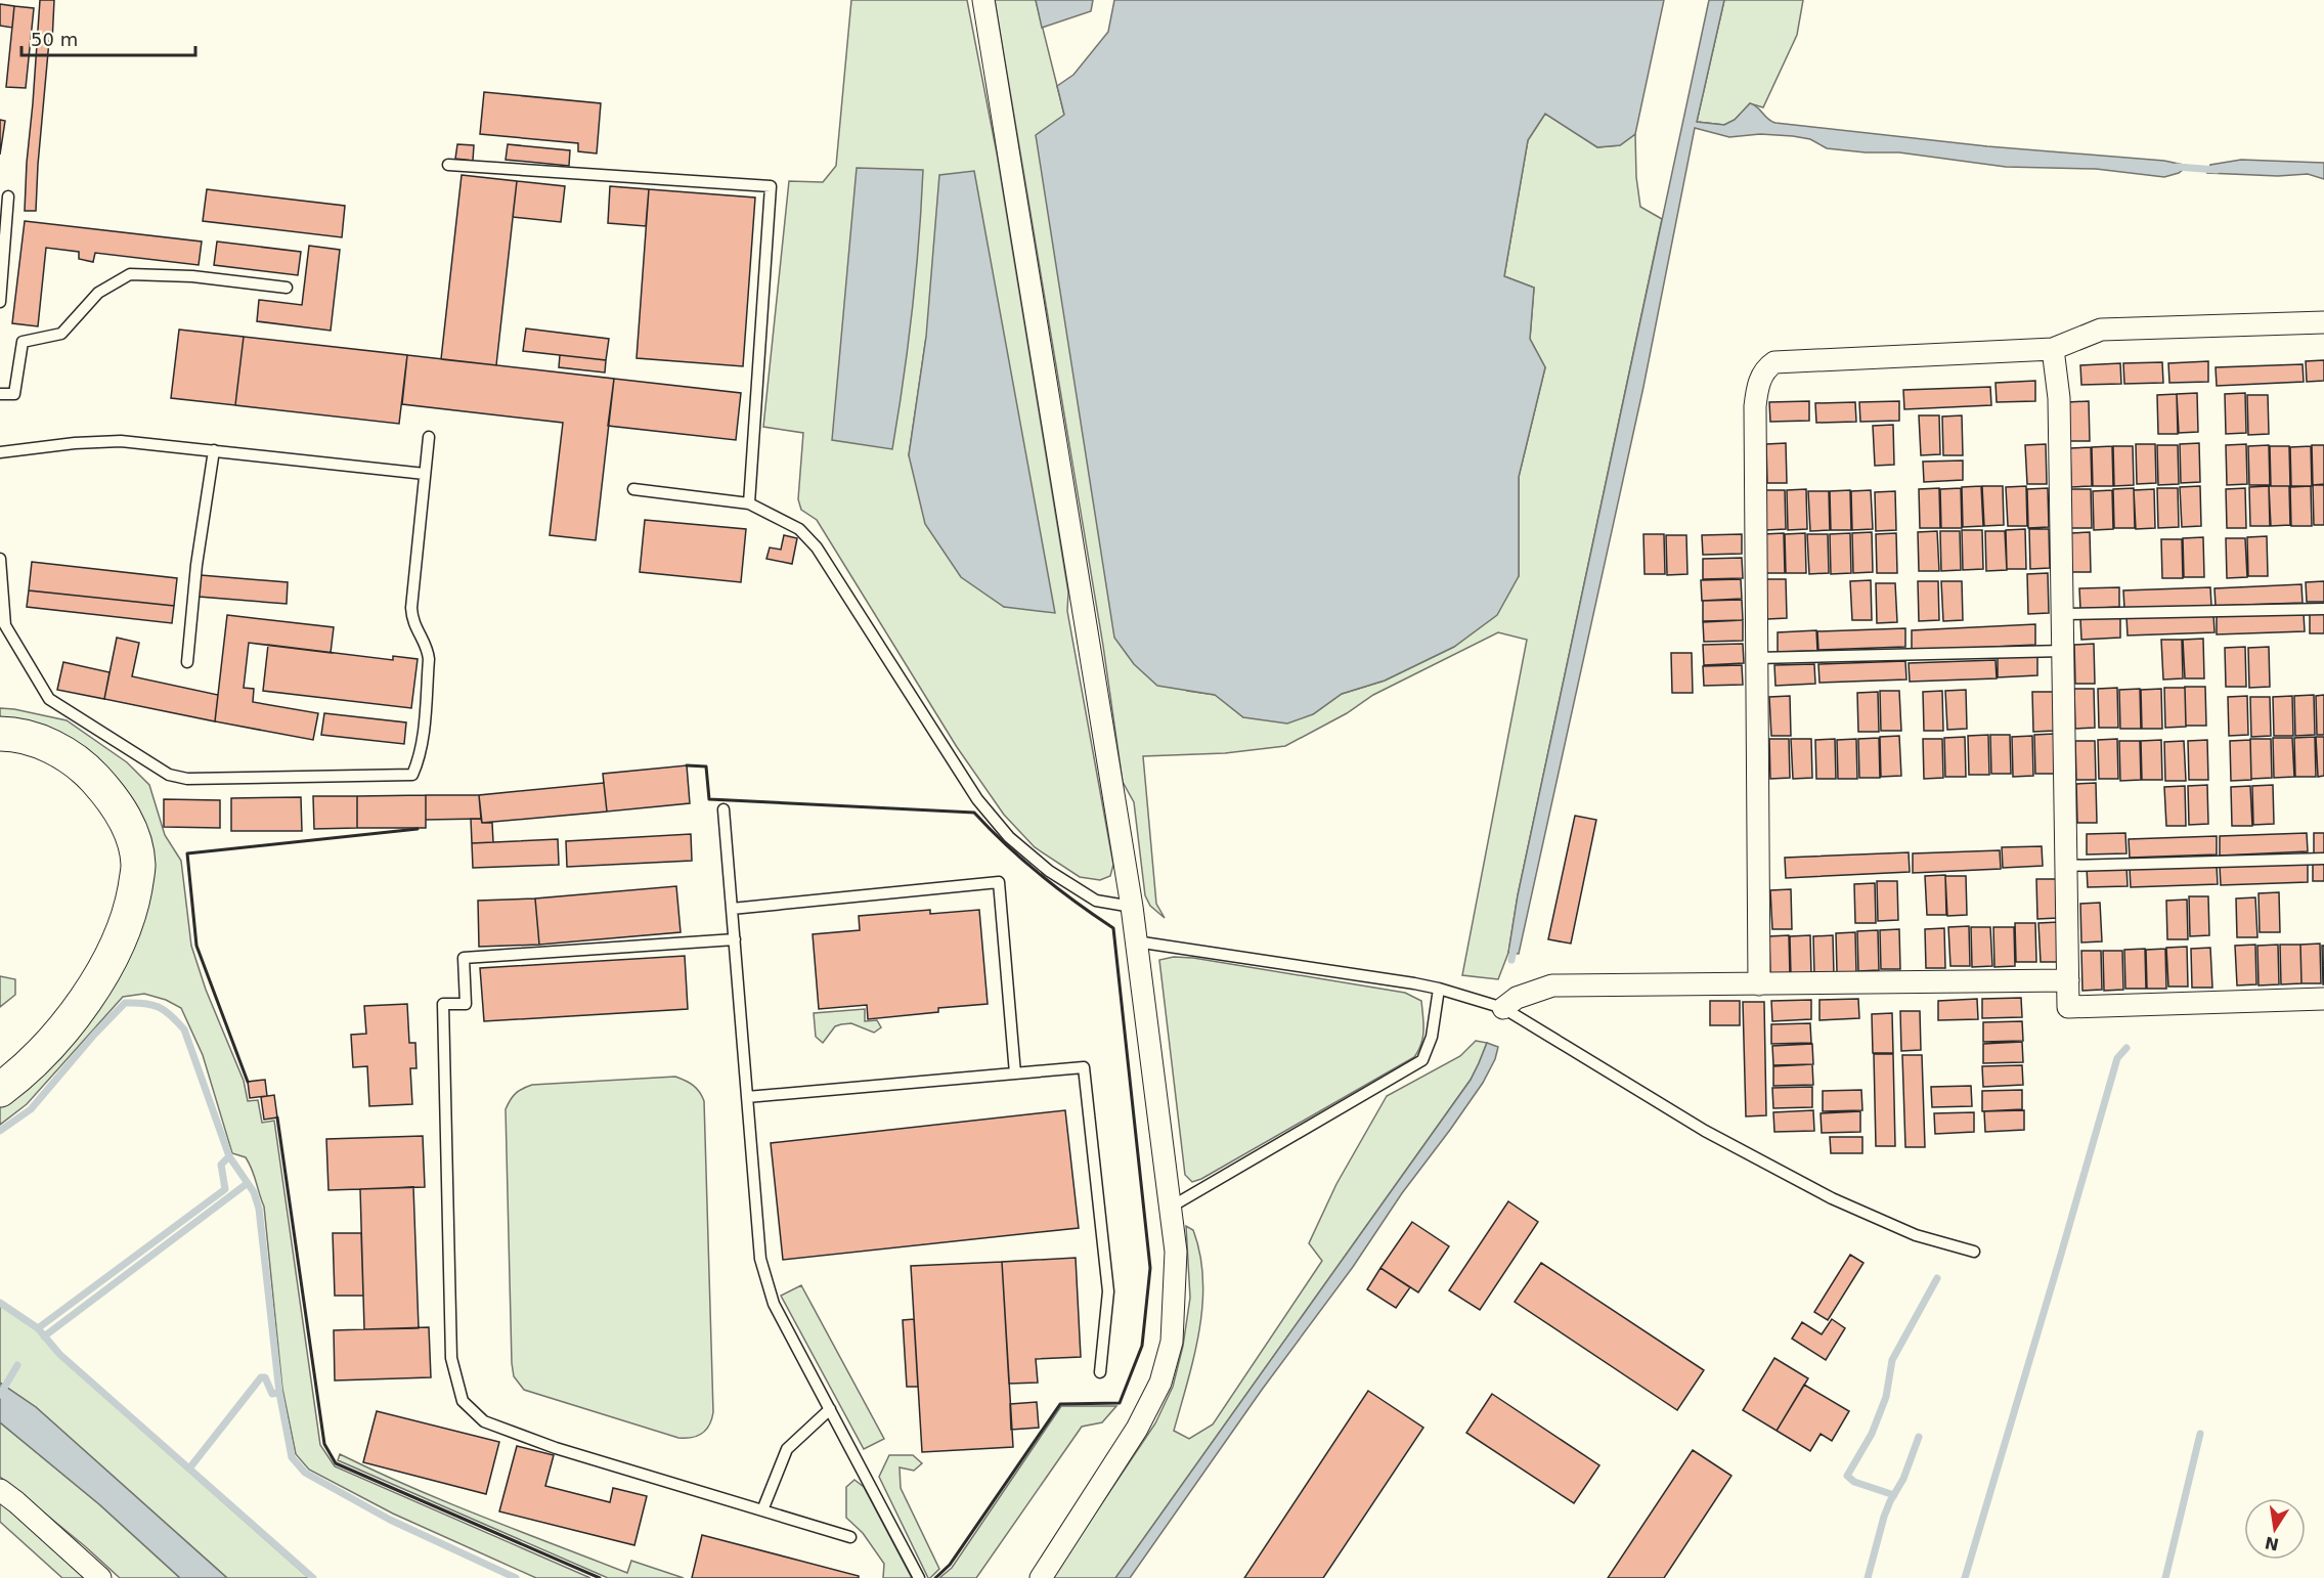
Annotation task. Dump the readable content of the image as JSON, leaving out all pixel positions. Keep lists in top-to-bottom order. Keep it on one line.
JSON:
{"scale_bar":"50 m","north":"bottom"}
